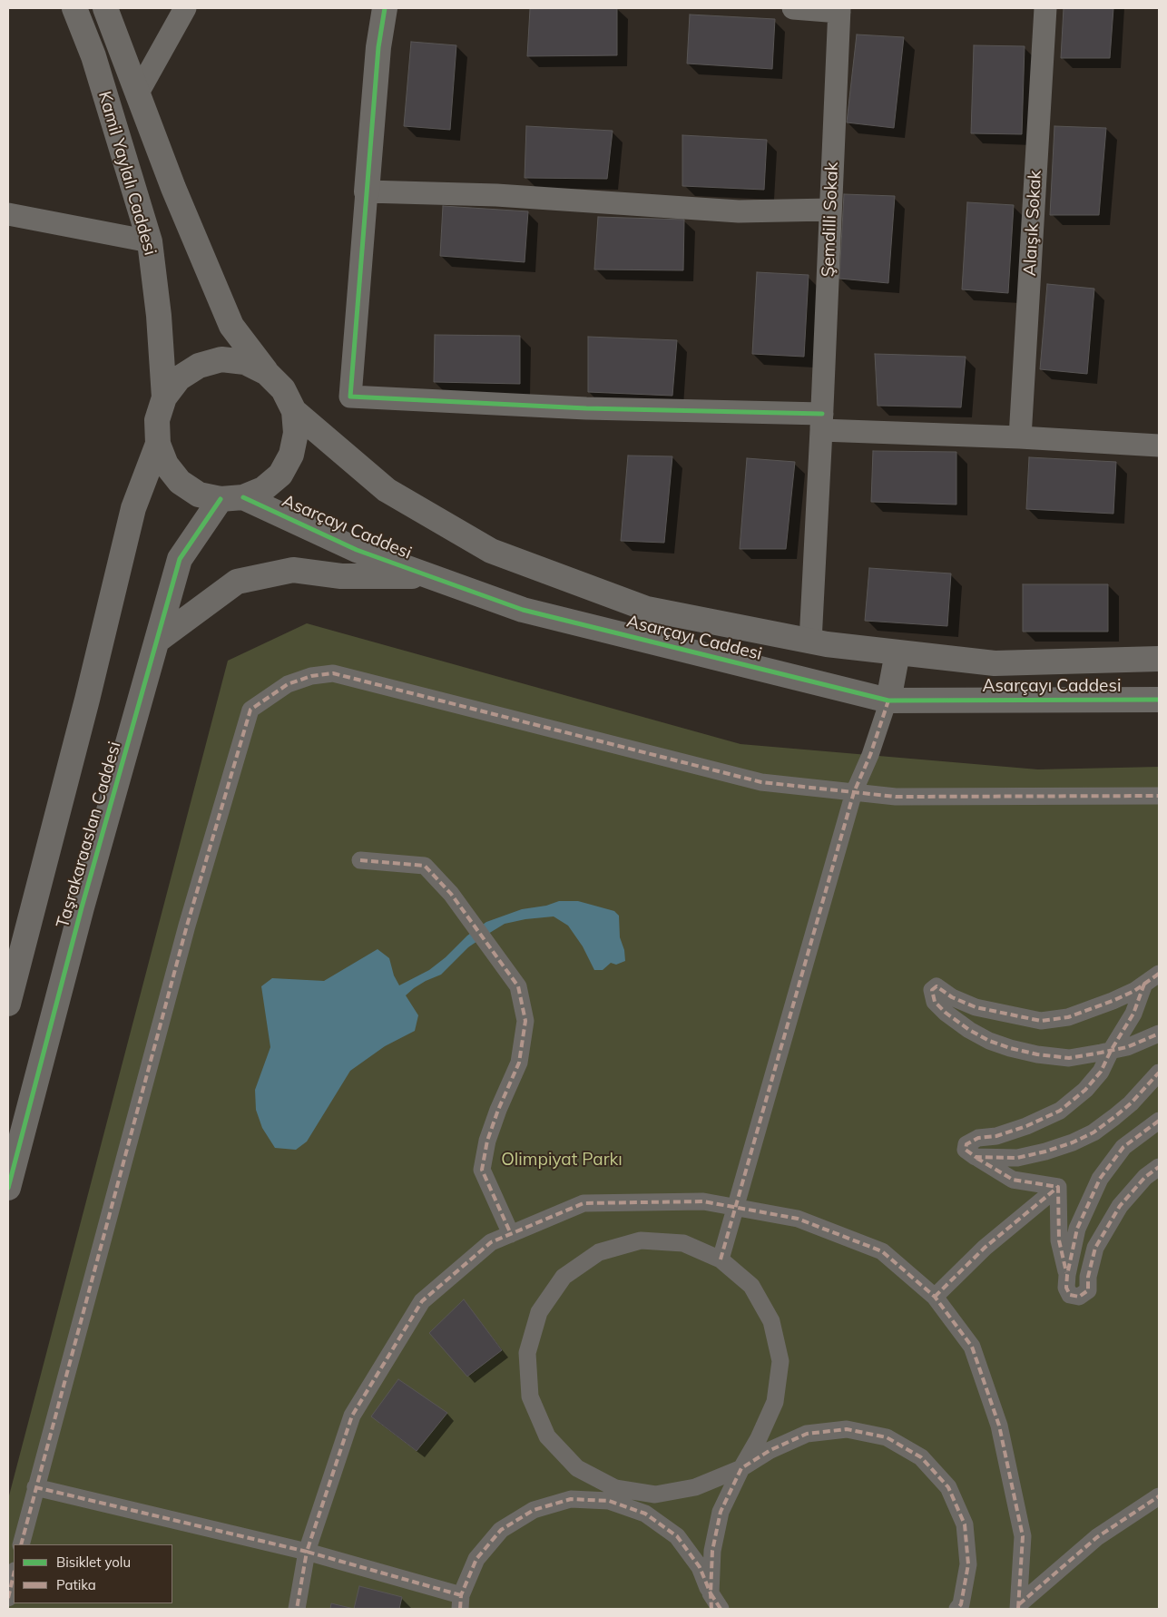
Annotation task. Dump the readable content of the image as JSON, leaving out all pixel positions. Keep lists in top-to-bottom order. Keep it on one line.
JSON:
{"streets":{"street":["Kamil Yaylalı Caddesi","Şemdilli Sokak","Alaışık Sokak","Asarçayı Caddesi","Taşrakaraaslan Caddesi"]},"crossings":[["Kamil Yaylalı Caddesi","Asarçayı Caddesi"],["Kamil Yaylalı Caddesi","Taşrakaraaslan Caddesi"],["Şemdilli Sokak","Asarçayı Caddesi"],["Asarçayı Caddesi","Taşrakaraaslan Caddesi"]],"parks":["Olimpiyat Parkı"],"legend":["Bisiklet yolu","Patika"]}
